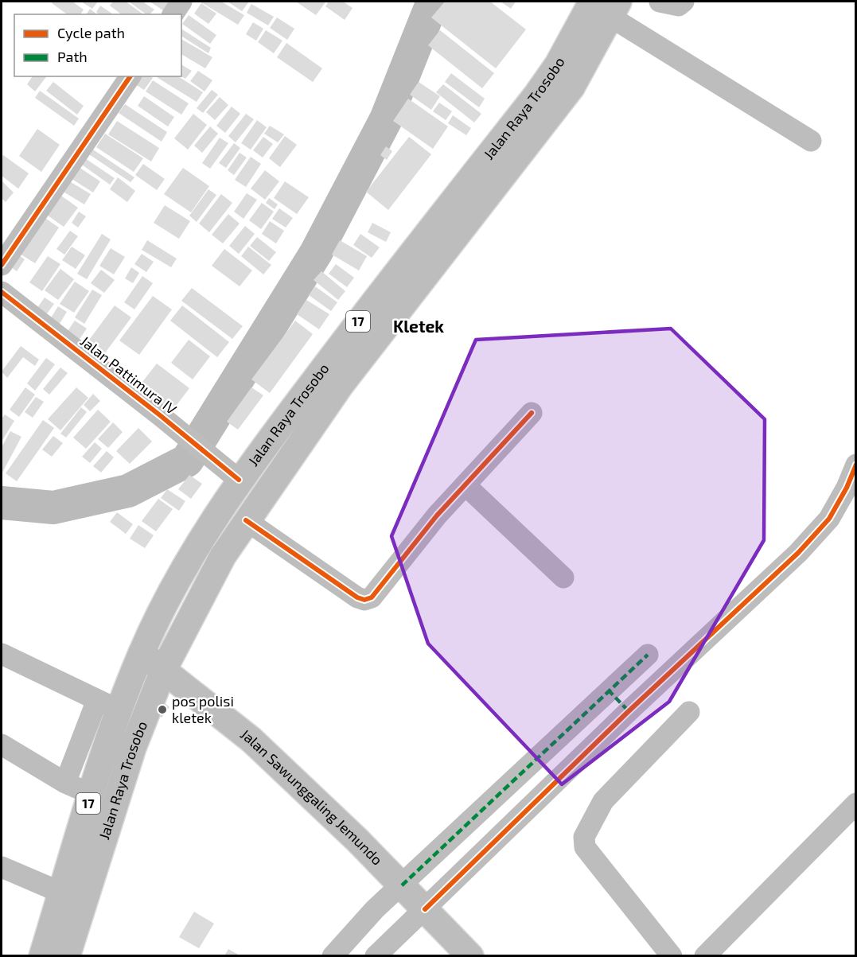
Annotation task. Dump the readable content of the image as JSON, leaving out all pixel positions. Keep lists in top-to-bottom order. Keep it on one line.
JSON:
{"streets":{"main road":["Jalan Raya Trosobo","17","Jalan Sawunggaling Jemundo"],"street":["Jalan Pattimura IV"]},"crossings":[["Jalan Raya Trosobo","Jalan Pattimura IV"],["Jalan Raya Trosobo","Jalan Sawunggaling Jemundo"]],"districts":["Kletek"],"places":["pos polisi kletek"],"legend":["Cycle path","Path"]}
